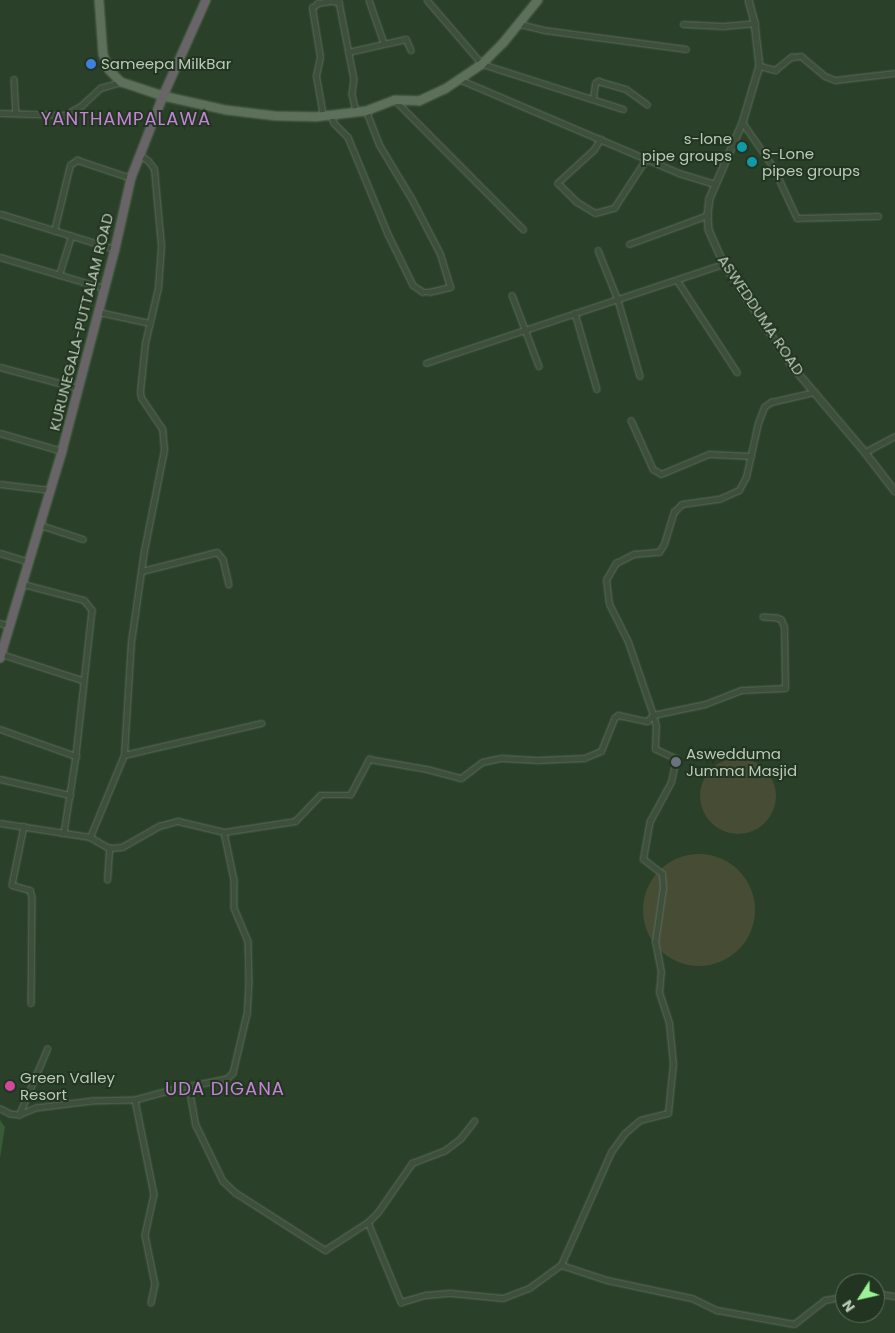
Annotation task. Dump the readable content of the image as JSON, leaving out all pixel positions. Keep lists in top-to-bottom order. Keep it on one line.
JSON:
{"streets":{"highway":["KURUNEGALA-PUTTALAM ROAD"],"street":["ASWEDDUMA ROAD"]},"districts":["YANTHAMPALAWA","UDA DIGANA"],"places":["Sameepa MilkBar","s-lone pipe groups","S-Lone pipes groups","Aswedduma Jumma Masjid","Green Valley Resort"],"north":"bottom left"}
